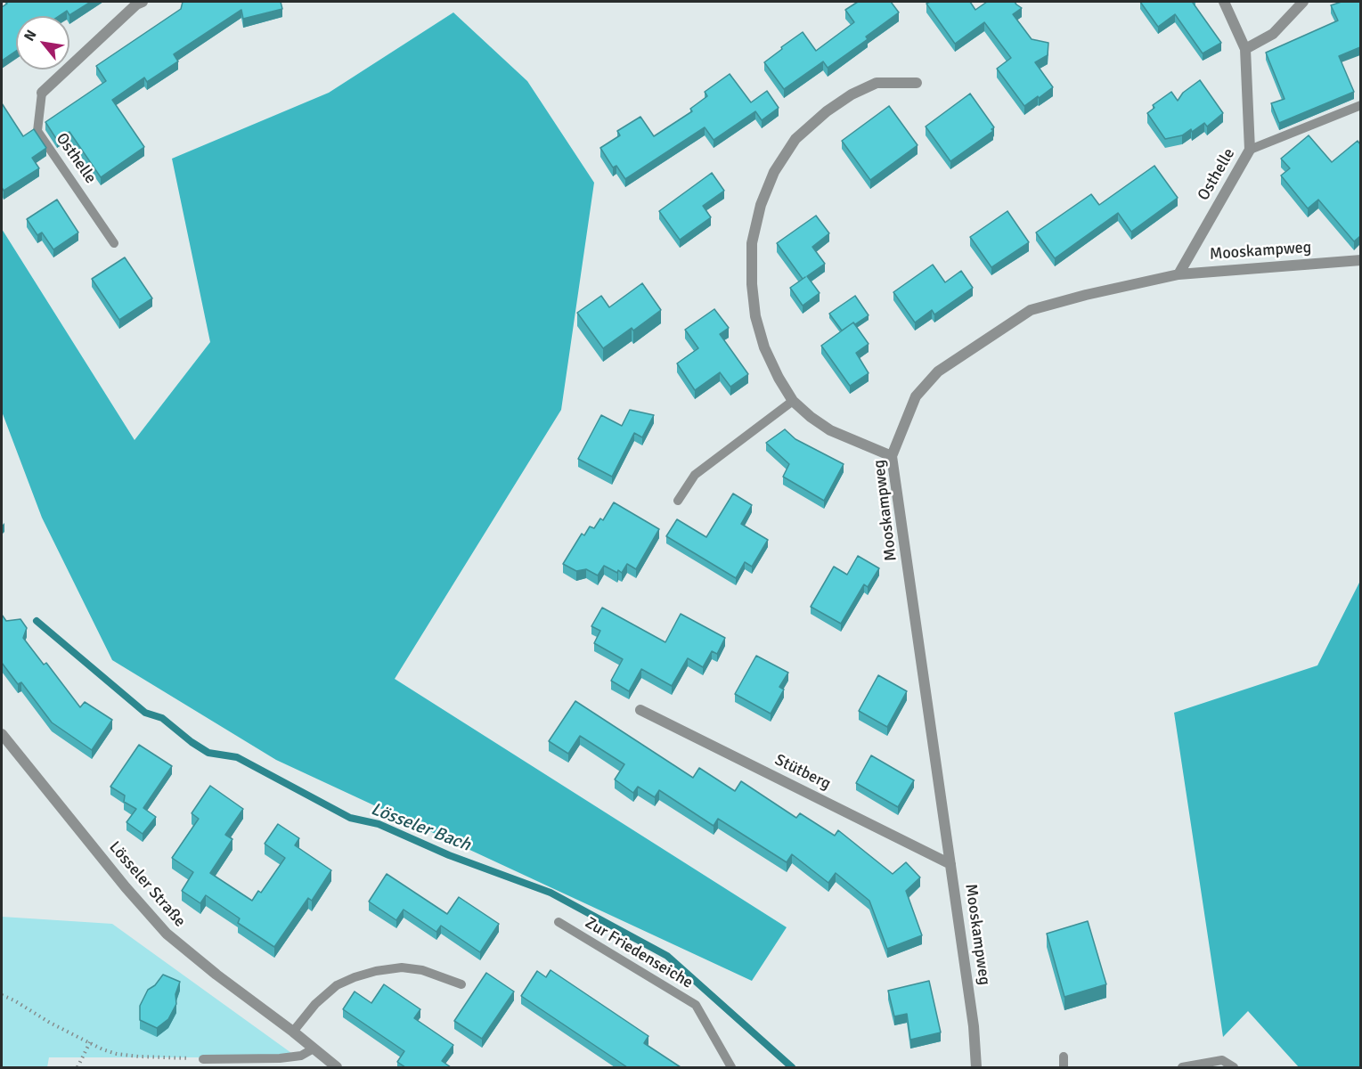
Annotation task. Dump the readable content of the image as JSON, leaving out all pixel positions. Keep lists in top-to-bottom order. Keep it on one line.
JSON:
{"streets":{"street":["Osthelle","Mooskampweg","Stütberg","Lösseler Straße"],"lane":["Zur Friedenseiche"]},"crossings":[["Osthelle","Mooskampweg"],["Mooskampweg","Stütberg"]],"water":["Lösseler Bach"],"north":"top left"}
